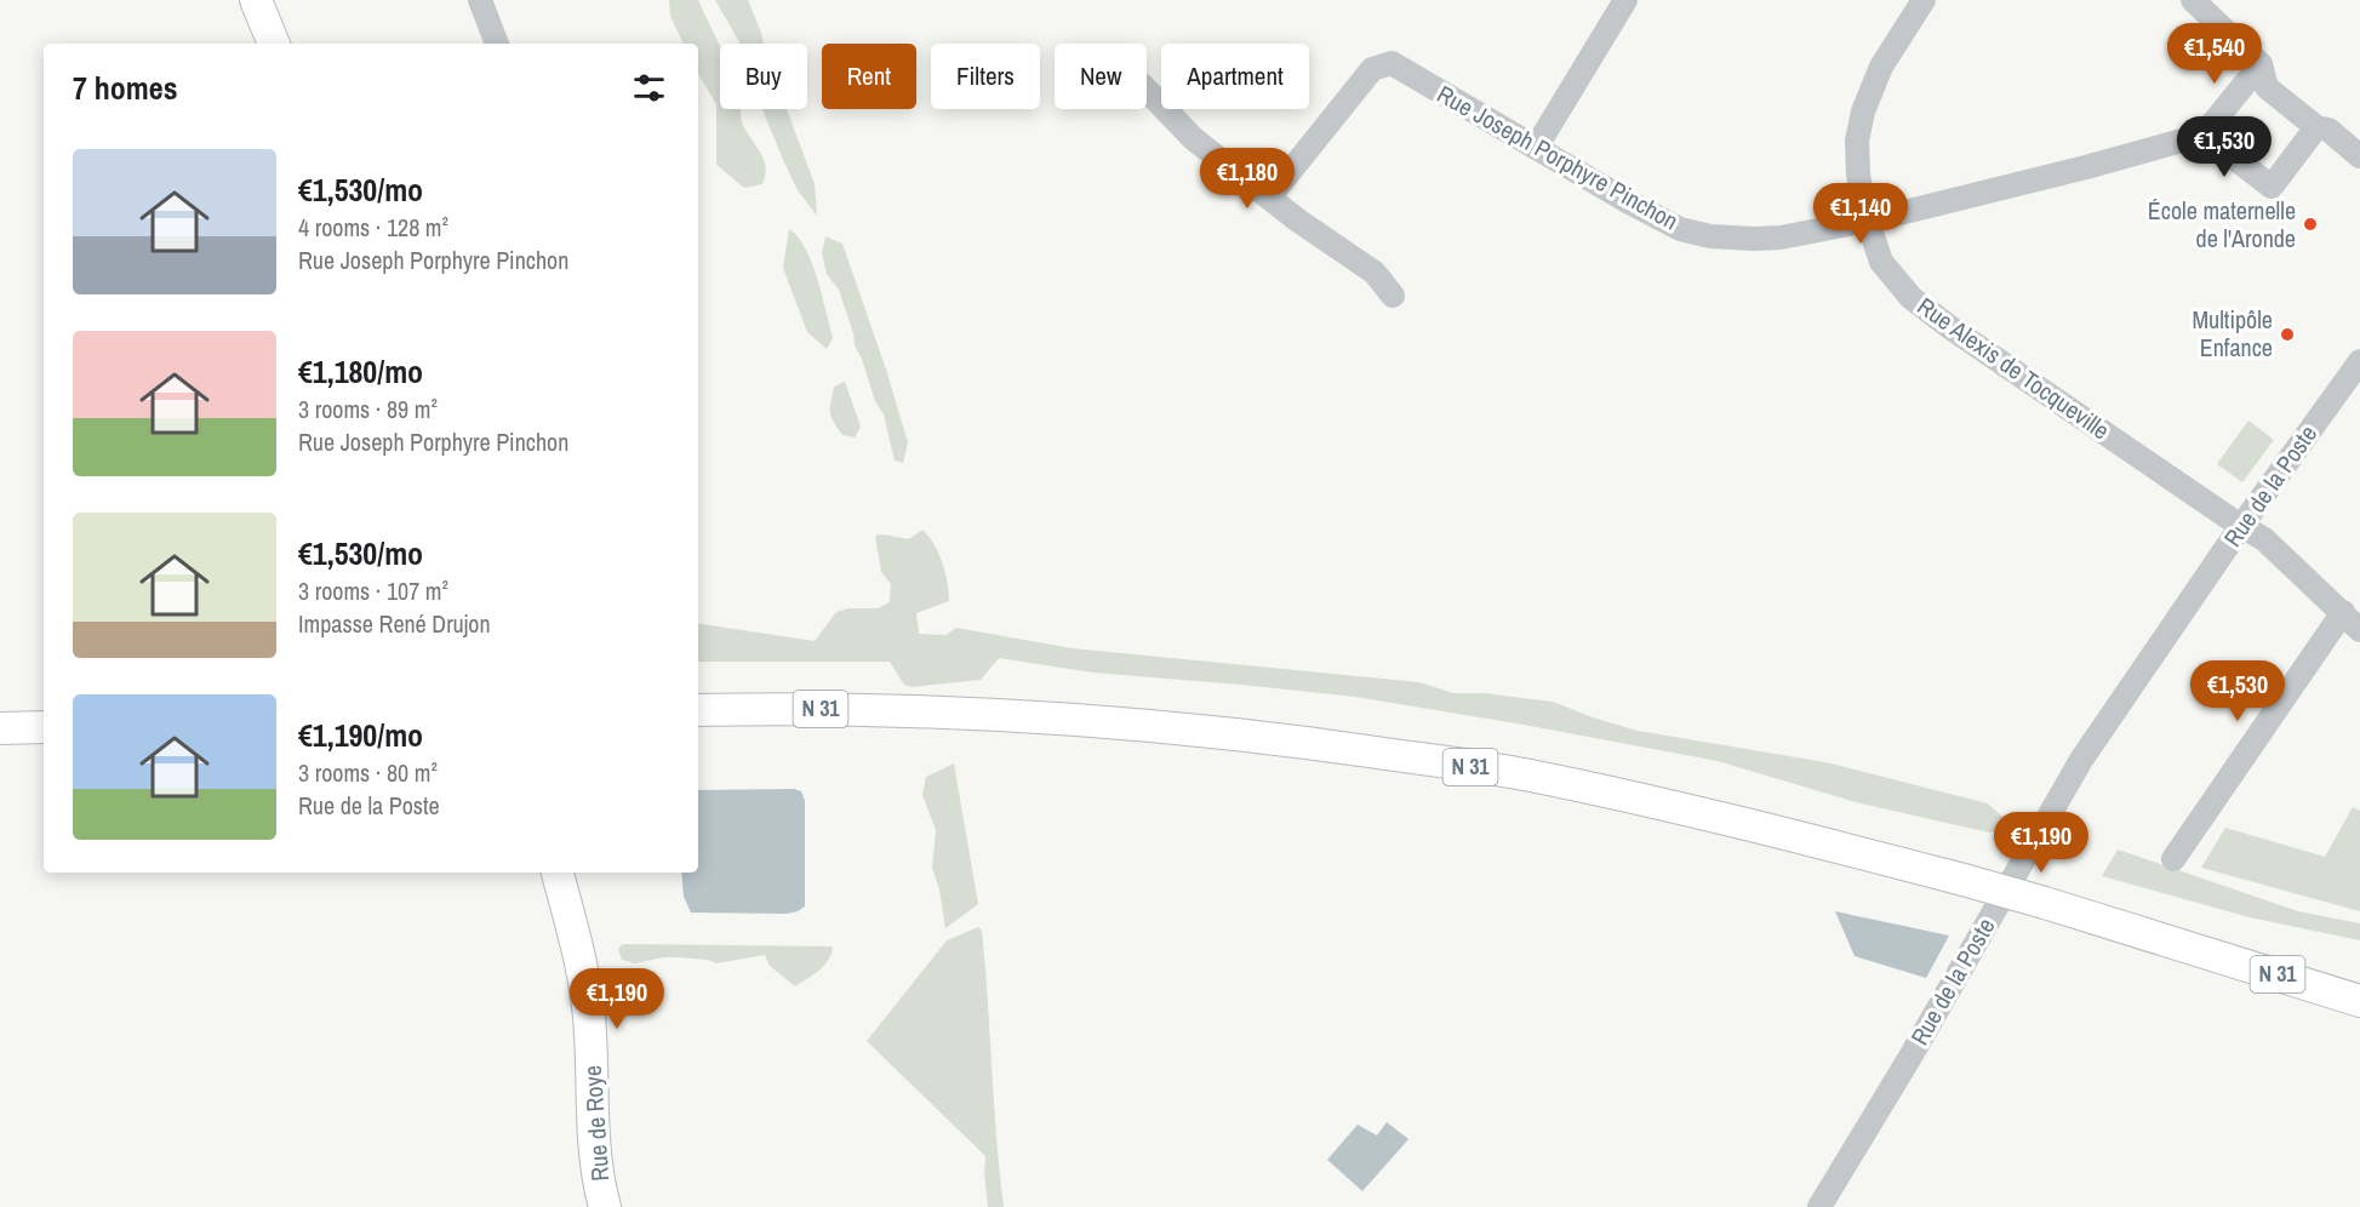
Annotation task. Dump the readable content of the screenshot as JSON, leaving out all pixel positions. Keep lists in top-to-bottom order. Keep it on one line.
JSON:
{"streets":{"main road":["N 31","Rue de Roye"],"street":["Rue Joseph Porphyre Pinchon","Rue Alexis de Tocqueville","Rue de la Poste"]},"crossings":[["Rue Joseph Porphyre Pinchon","Rue Alexis de Tocqueville"],["Rue Alexis de Tocqueville","Rue de la Poste"]],"places":["École maternelle de l'Aronde","Multipôle Enfance"],"page":{"price":["€1,540","€1,530","€1,180","€1,140","€1,530","€1,190","€1,190"],"chip":["Buy","Rent","Filters","New","Apartment"],"heading":"7 homes","list":[{"name":"€1,530/mo","note":"4 rooms · 128 m² · Rue Joseph Porphyre Pinchon"},{"name":"€1,180/mo","note":"3 rooms · 89 m² · Rue Joseph Porphyre Pinchon"},{"name":"€1,530/mo","note":"3 rooms · 107 m² · Impasse René Drujon"},{"name":"€1,190/mo","note":"3 rooms · 80 m² · Rue de la Poste"}]}}
